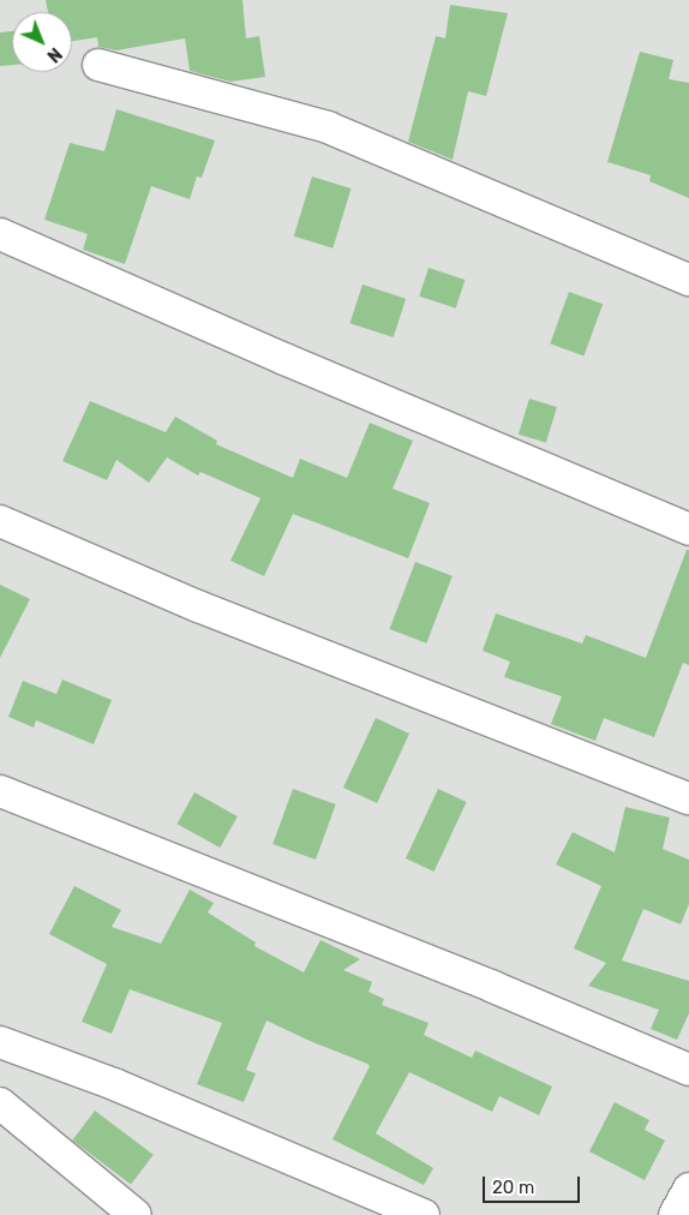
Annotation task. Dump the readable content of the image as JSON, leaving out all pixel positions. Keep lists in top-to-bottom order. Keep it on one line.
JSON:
{"scale_bar":"20 m","north":"bottom right"}
